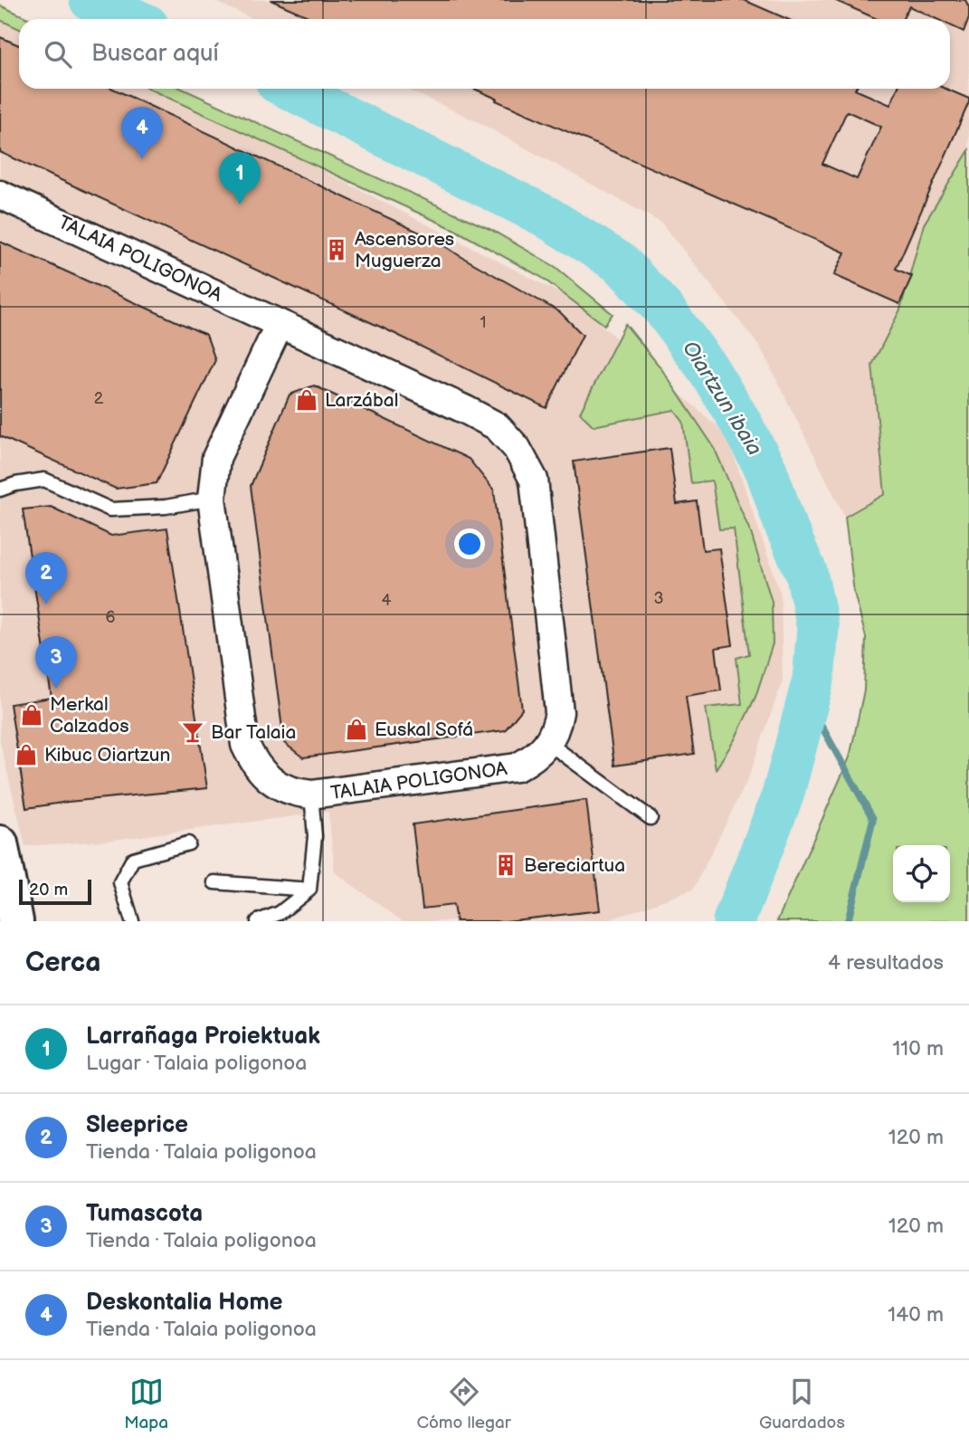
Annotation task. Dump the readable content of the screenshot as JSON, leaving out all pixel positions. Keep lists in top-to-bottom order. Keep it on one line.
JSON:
{"streets":{"street":["TALAIA POLIGONOA"]},"water":["Oiartzun ibaia"],"places":{"building":["Ascensores Muguerza","Bereciartua"],"shop":["Larzábal","Merkal Calzados","Euskal Sofá","Kibuc Oiartzun"],"bar":["Bar Talaia"]},"house_numbers":["1","2","3","4","6"],"scale_bar":"20 m","page":{"search":"Buscar aquí","pins":["4","1","2","3"],"scale":"20 m","heading":["Cerca","4 resultados"],"list":[{"mark":"1","name":"Larrañaga Proiektuak","note":"Lugar · Talaia poligonoa","value":"110 m"},{"mark":"2","name":"Sleeprice","note":"Tienda · Talaia poligonoa","value":"120 m"},{"mark":"3","name":"Tumascota","note":"Tienda · Talaia poligonoa","value":"120 m"},{"mark":"4","name":"Deskontalia Home","note":"Tienda · Talaia poligonoa","value":"140 m"}],"nav":["Mapa","Cómo llegar","Guardados"]}}
